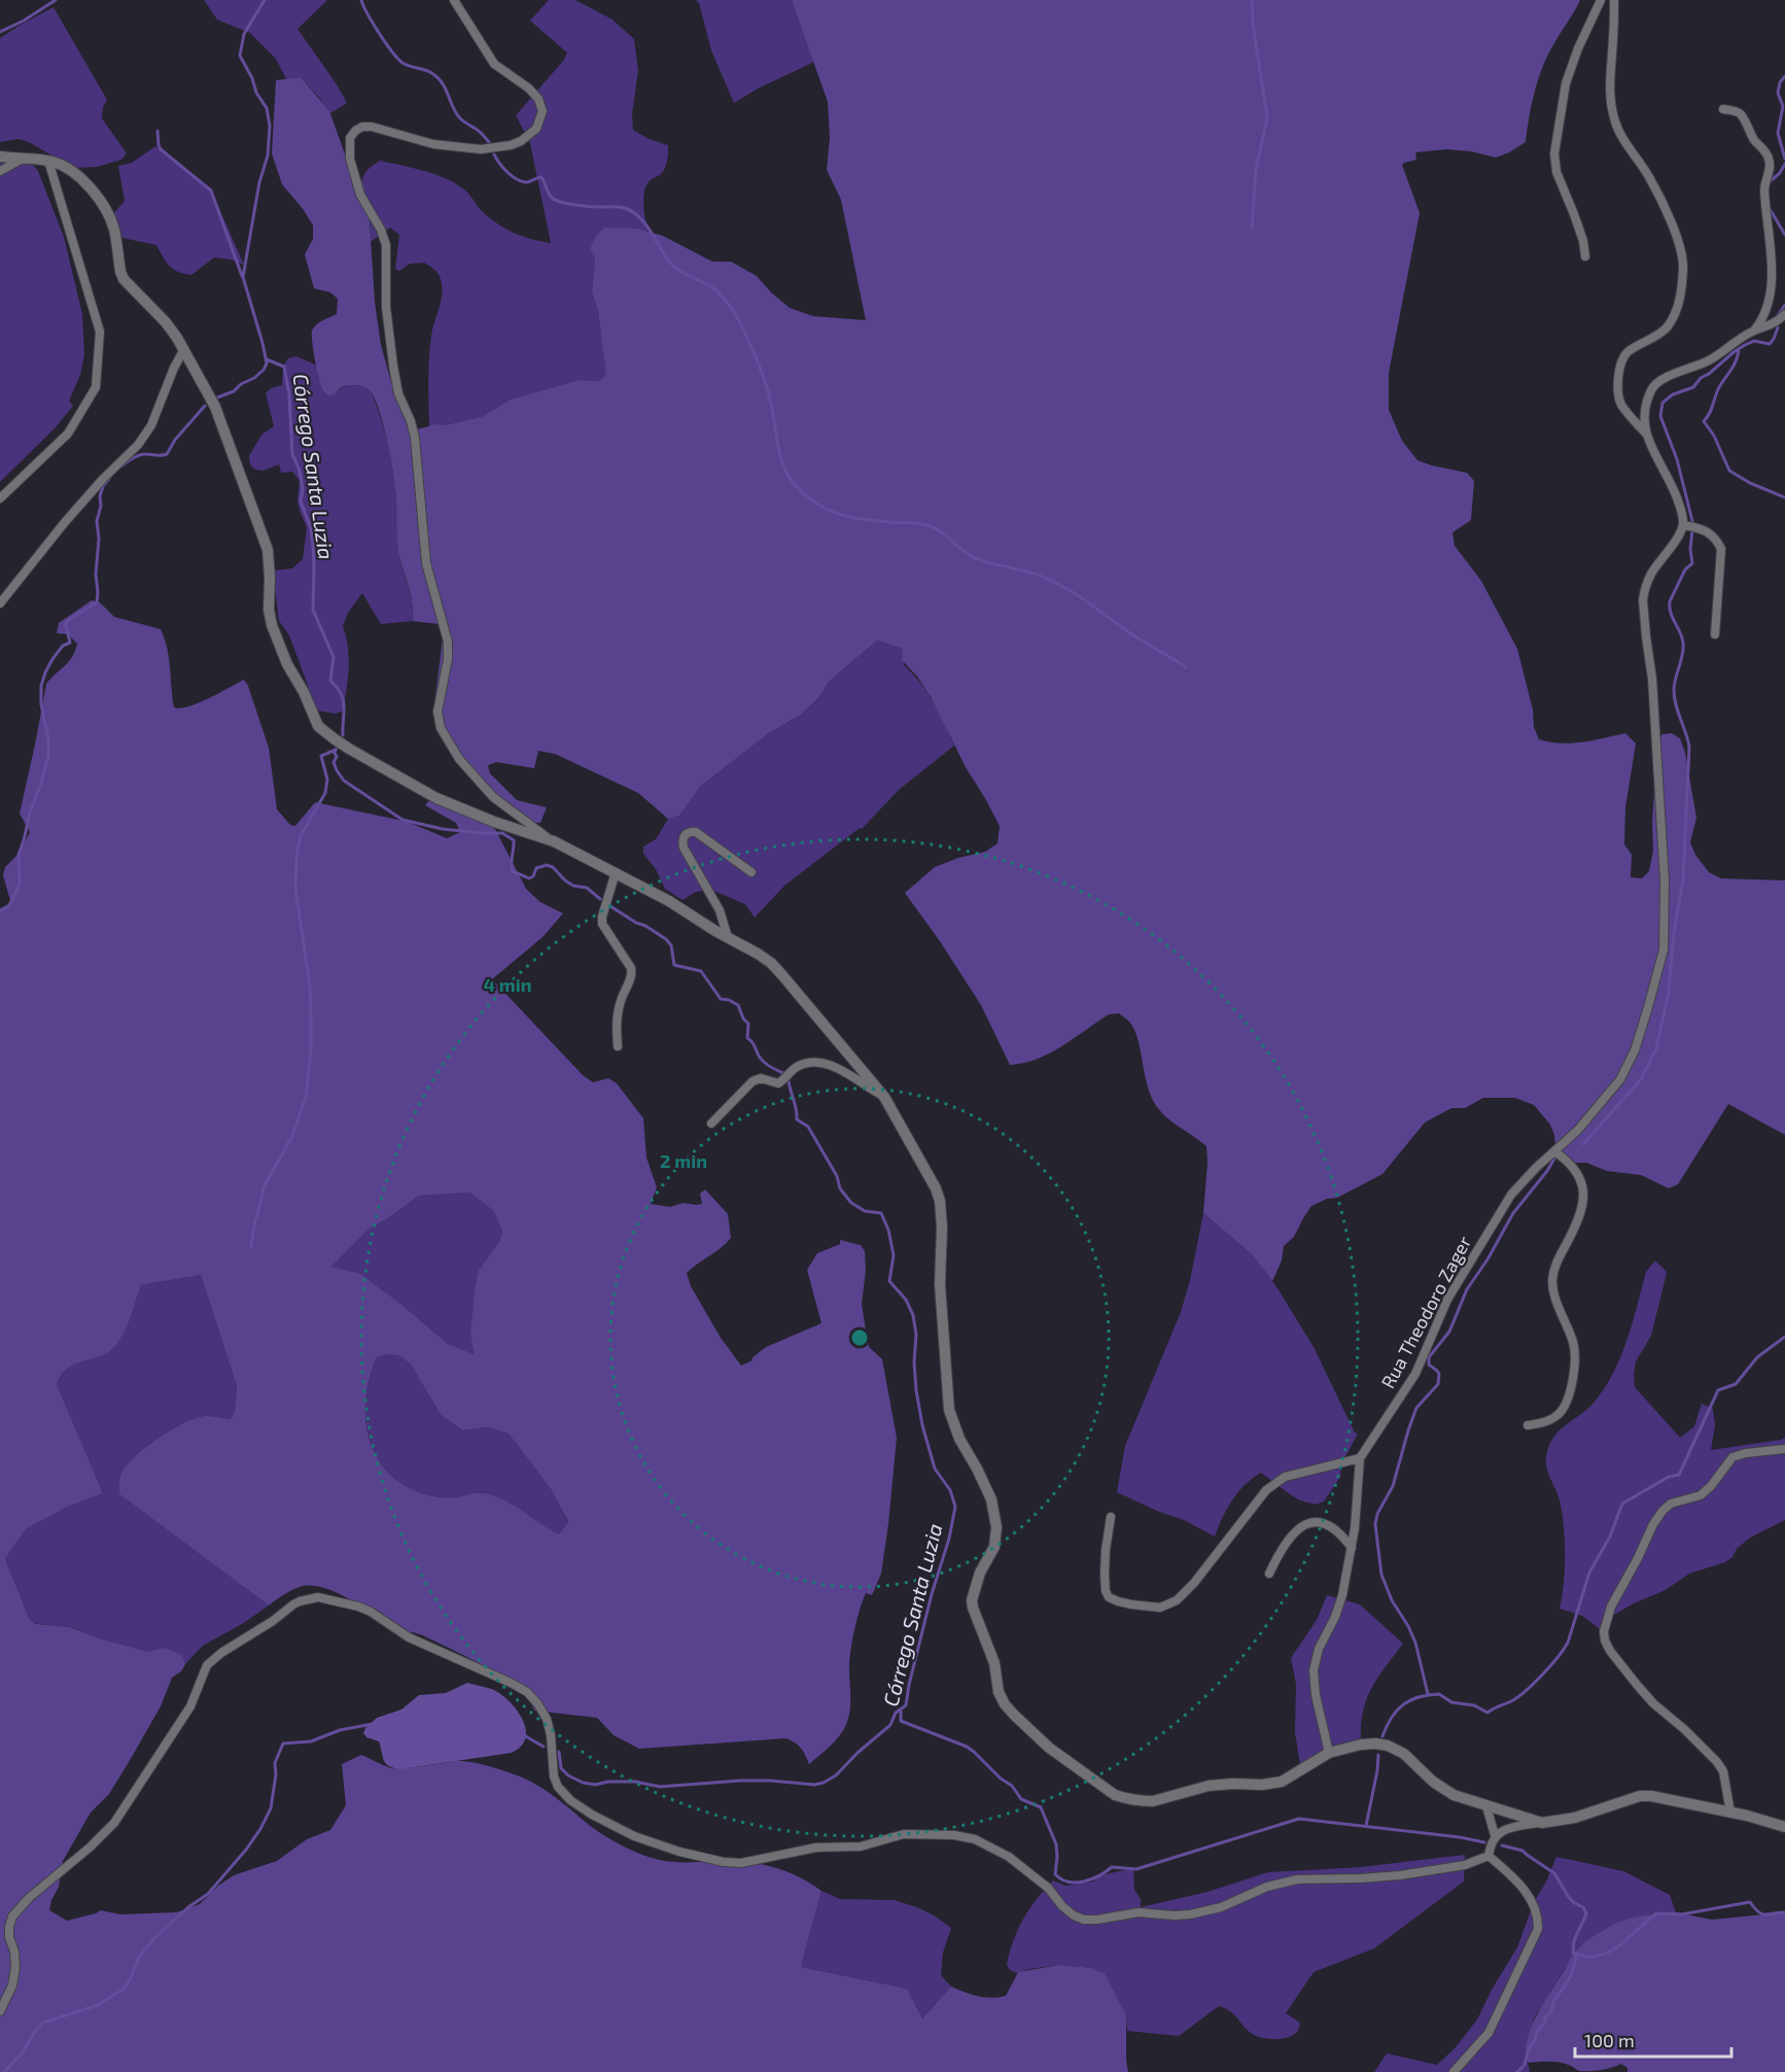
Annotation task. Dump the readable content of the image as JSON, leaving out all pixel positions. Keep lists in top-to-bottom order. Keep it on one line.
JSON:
{"streets":{"street":["Rua Theodoro Zager"]},"water":["Córrego Santa Luzia"],"scale_bar":"100 m","rings":["4 min","2 min"]}
